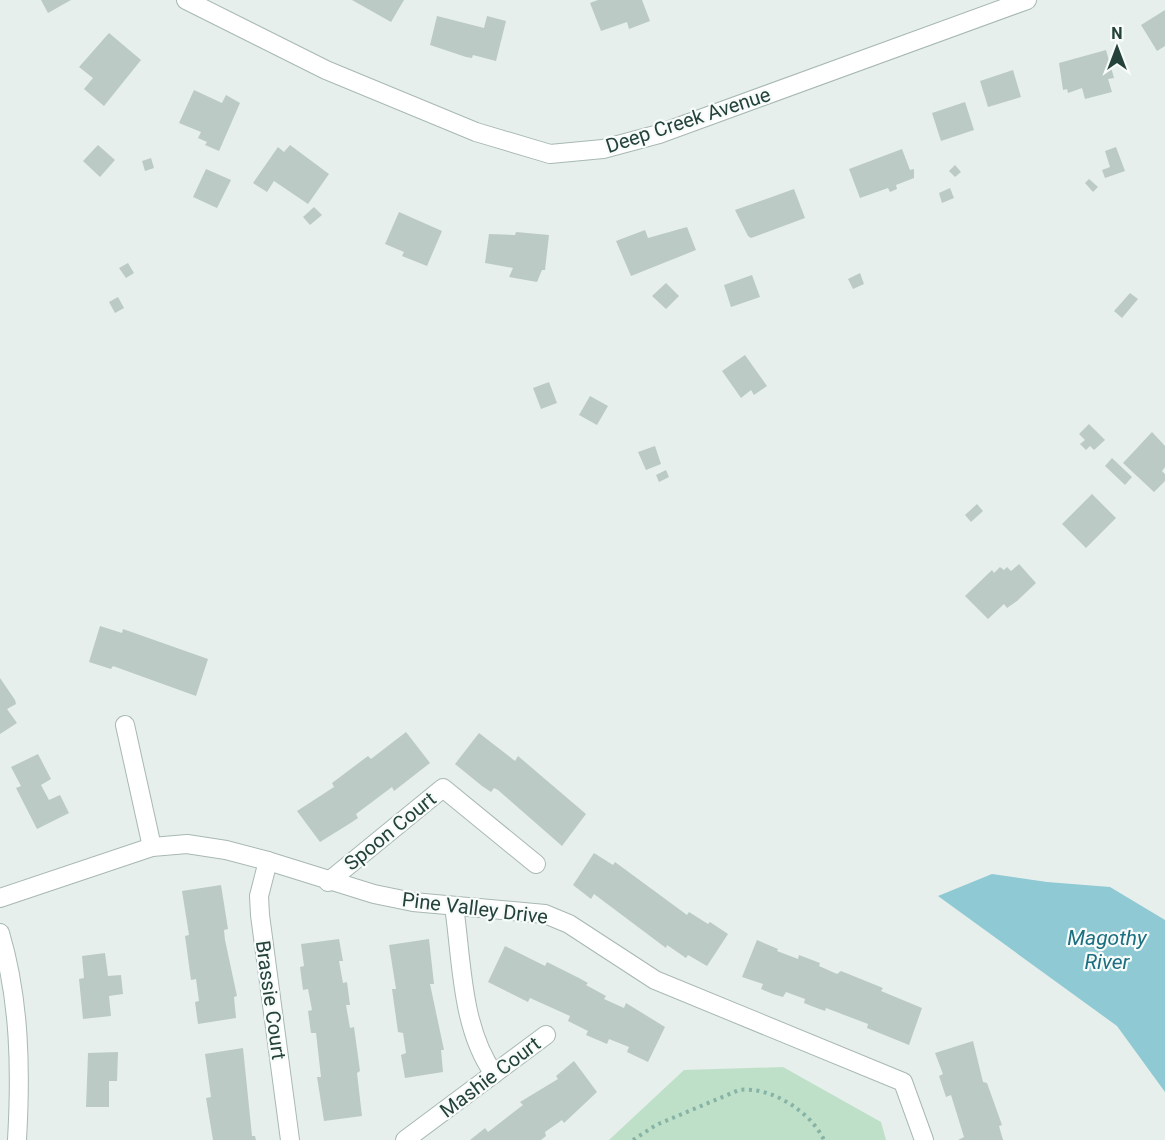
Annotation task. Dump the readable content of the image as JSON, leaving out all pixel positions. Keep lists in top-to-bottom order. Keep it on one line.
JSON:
{"streets":{"street":["Deep Creek Avenue","Spoon Court","Pine Valley Drive","Brassie Court","Mashie Court"]},"crossings":[["Spoon Court","Pine Valley Drive"],["Pine Valley Drive","Brassie Court"]],"water":["Magothy River"],"north":"top"}
